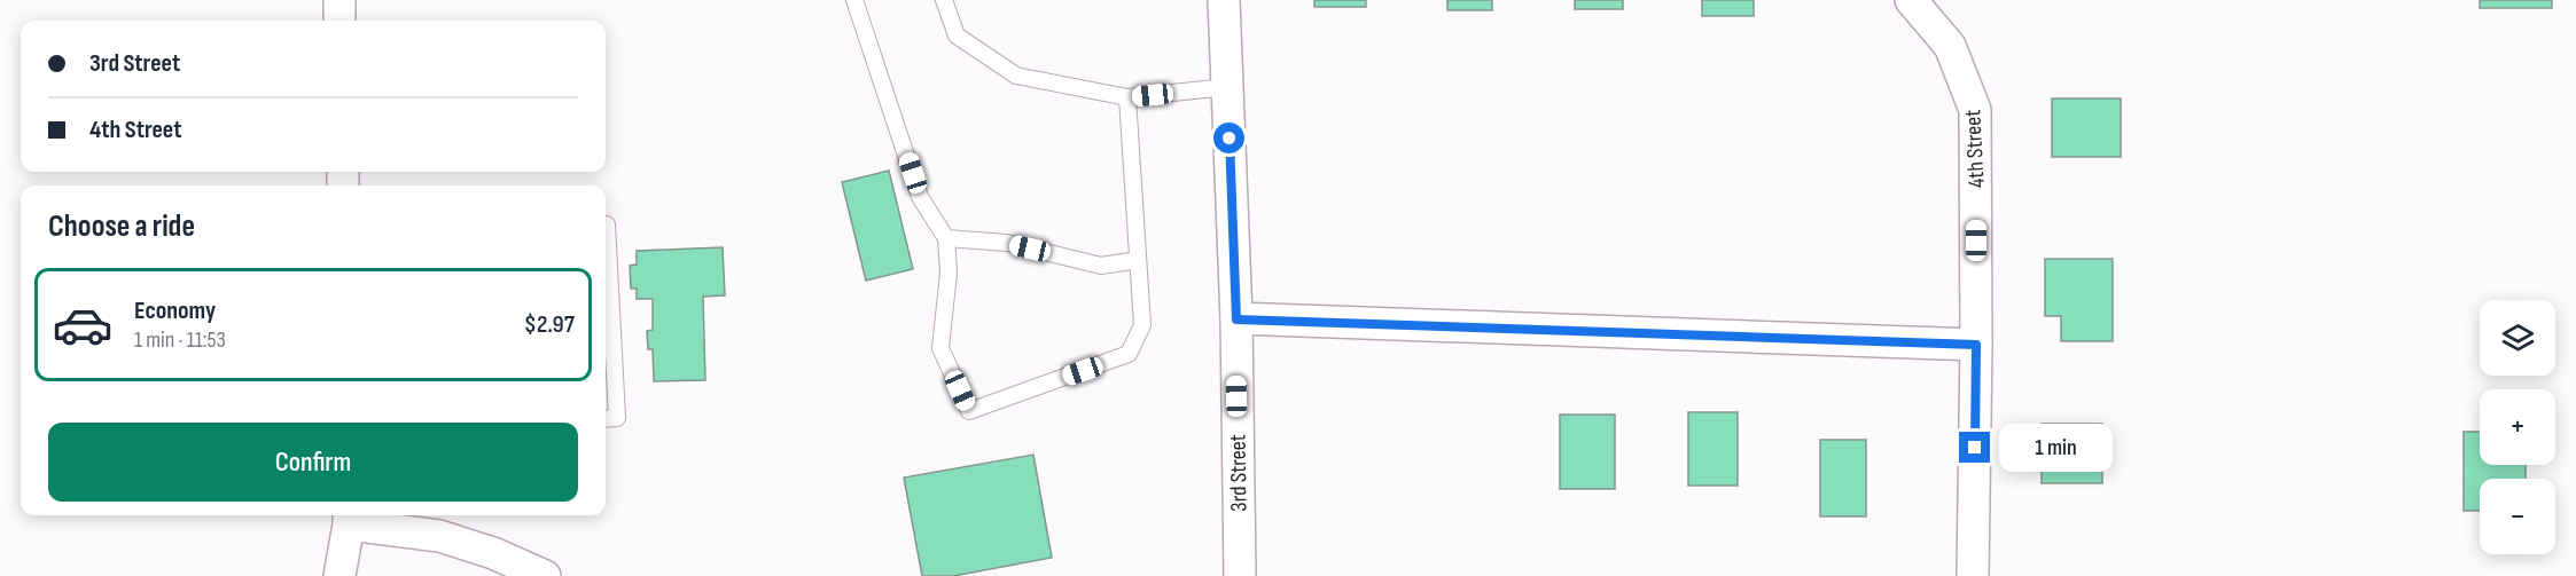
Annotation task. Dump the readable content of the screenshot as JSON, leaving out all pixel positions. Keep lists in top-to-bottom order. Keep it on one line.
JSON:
{"streets":{"street":["4th Street","3rd Street"]},"page":{"banner":["3rd Street","4th Street"],"heading":"Choose a ride","list":[{"name":"Economy","note":"1 min · 11:53","value":"$2.97"}],"map_buttons":["+","−"],"buttons":"Confirm","bubble":"1 min"}}
